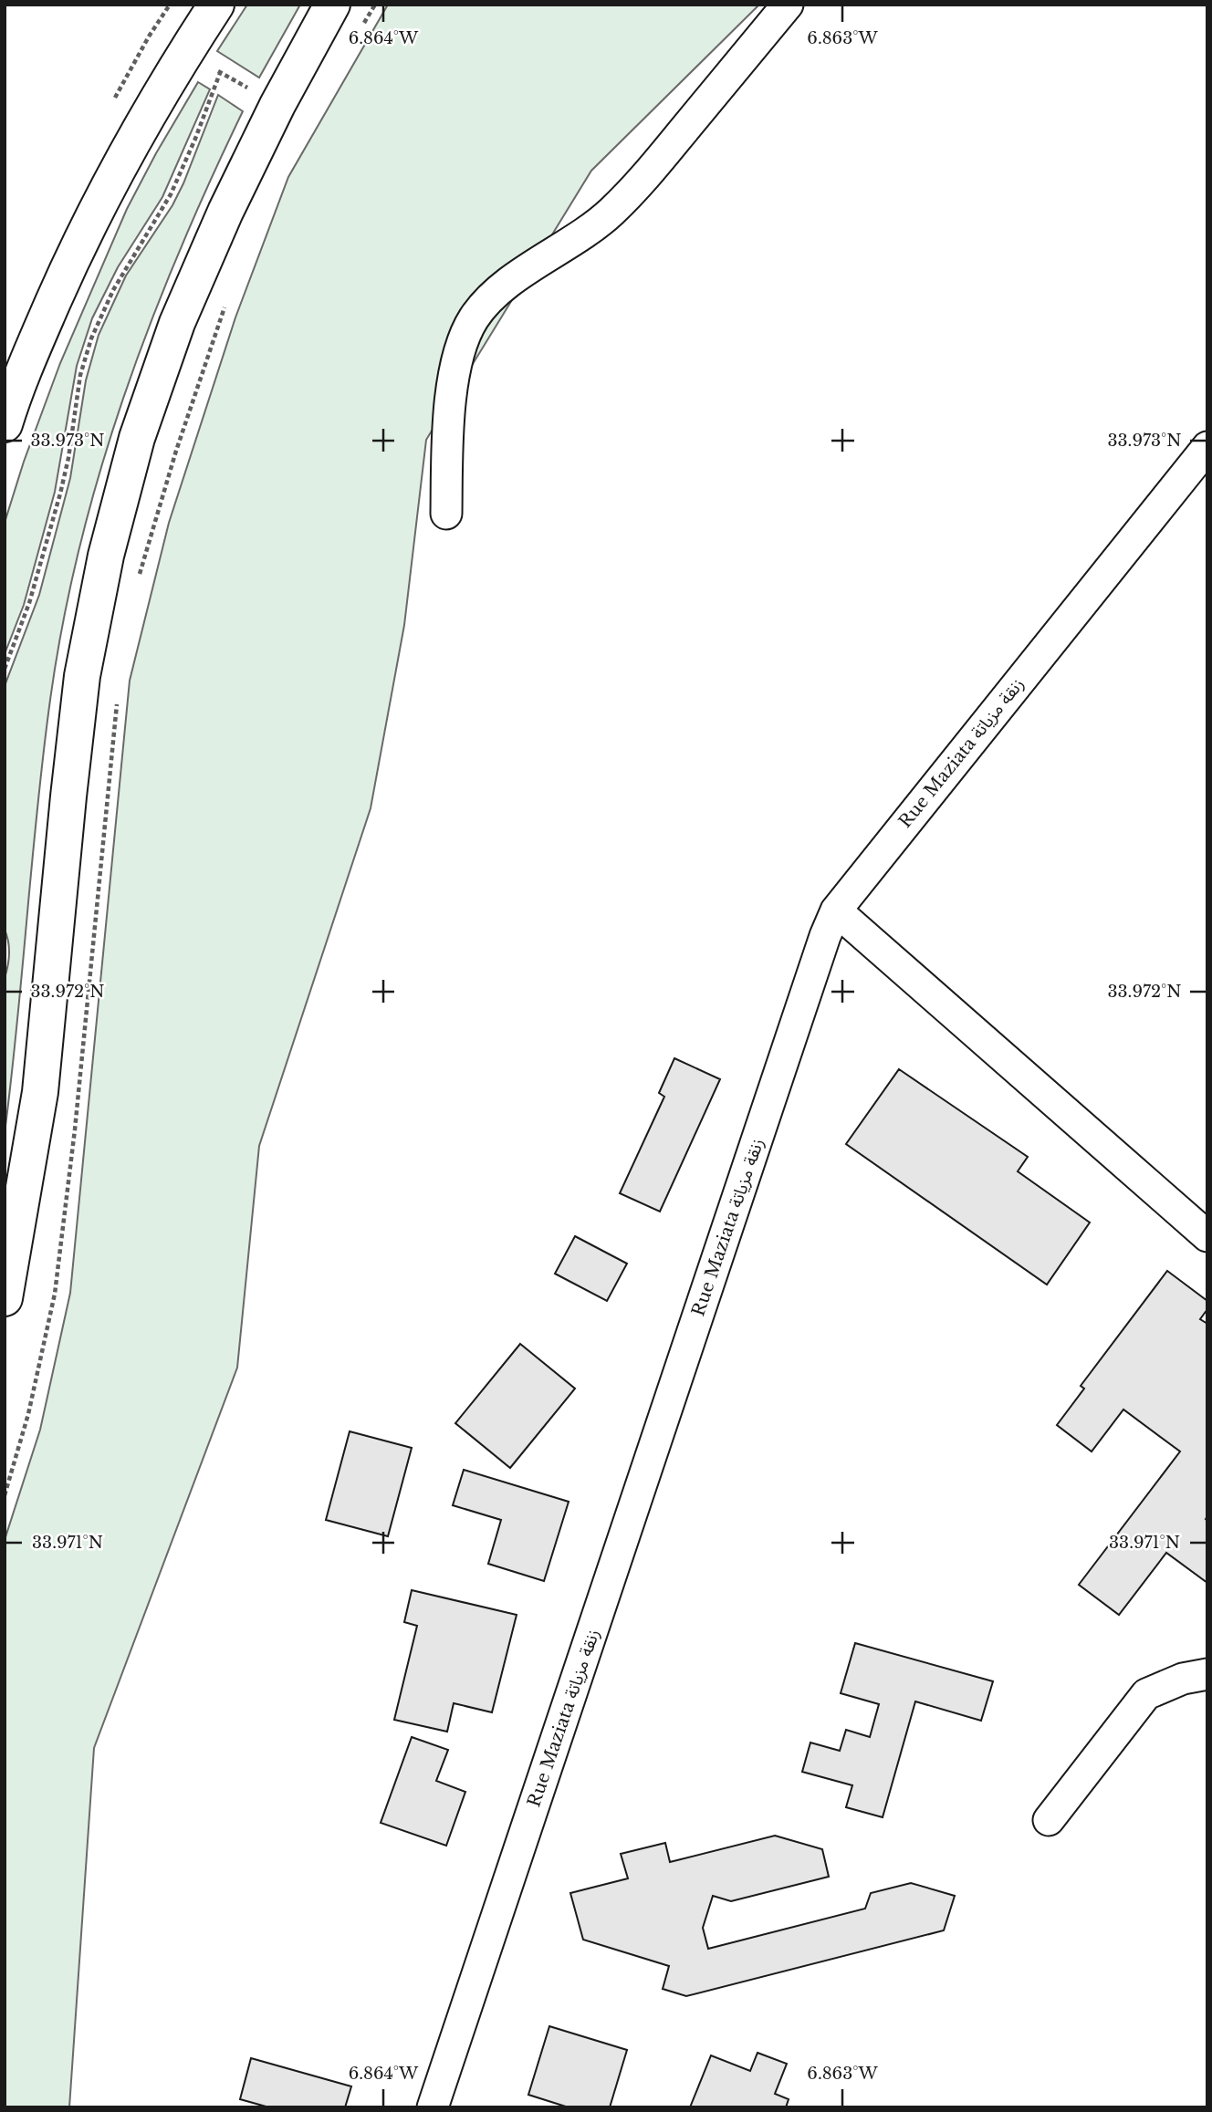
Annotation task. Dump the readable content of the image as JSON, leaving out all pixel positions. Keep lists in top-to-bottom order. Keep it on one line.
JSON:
{"streets":{"street":["Rue Maziata زنقة مزياتة"]},"coordinates":["6.864°W","6.863°W","33.973°N","33.972°N","33.971°N"]}
